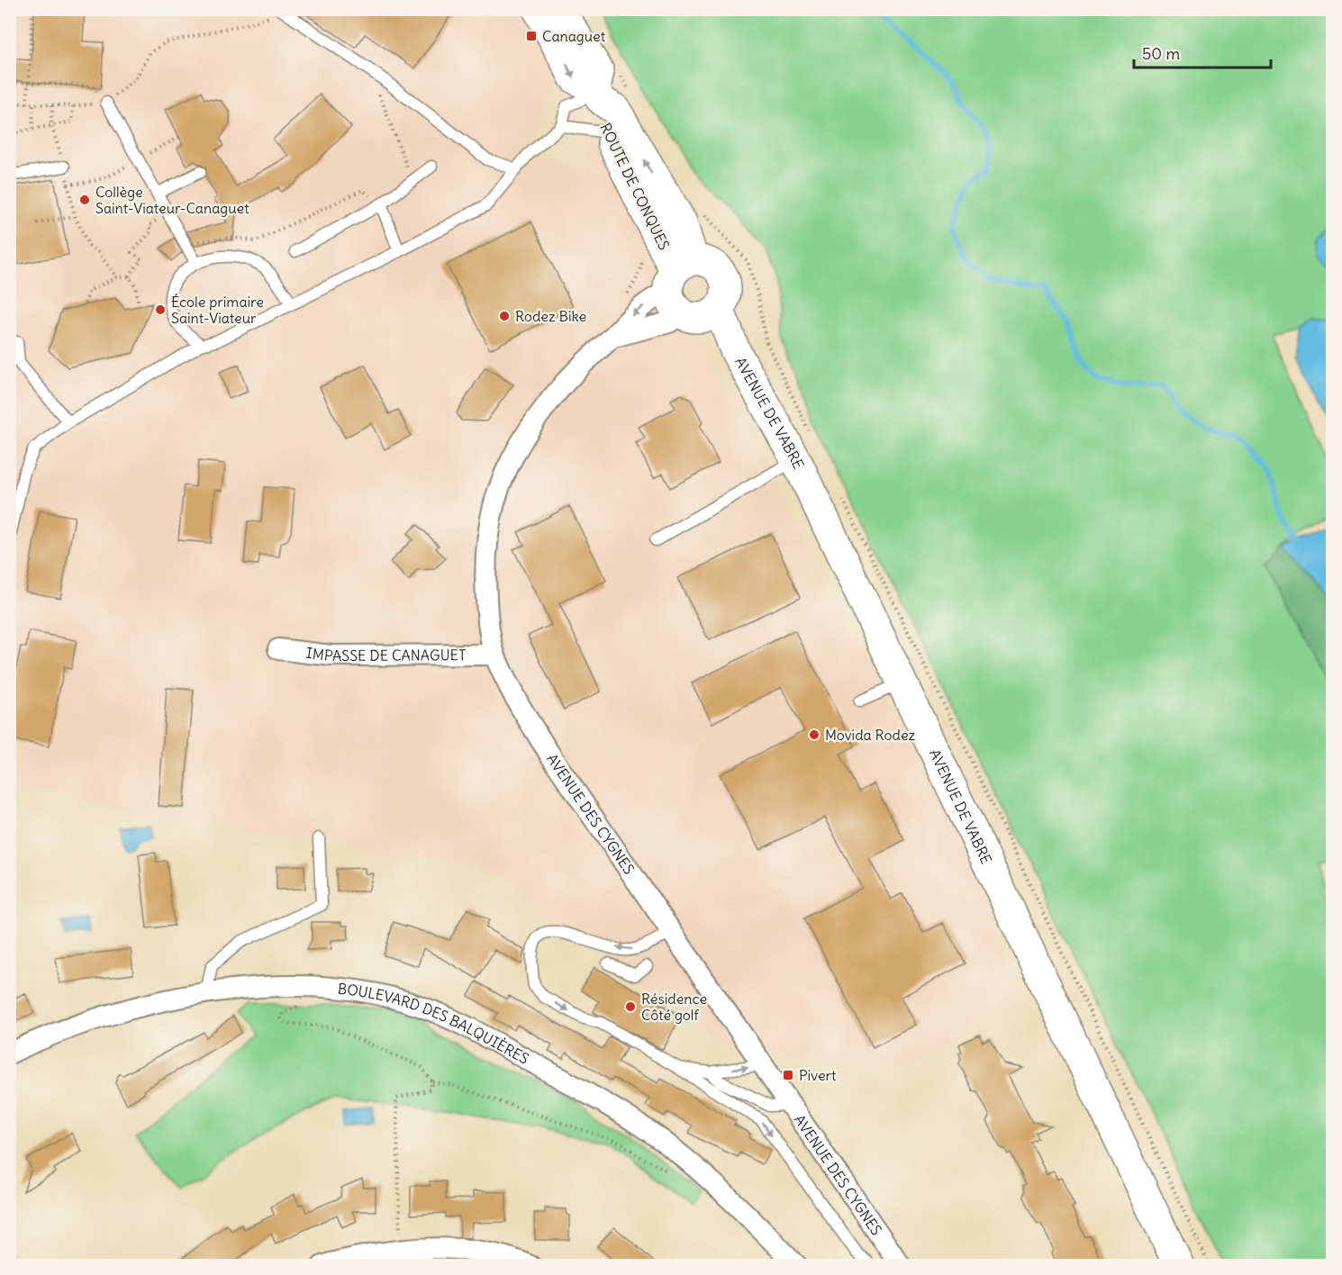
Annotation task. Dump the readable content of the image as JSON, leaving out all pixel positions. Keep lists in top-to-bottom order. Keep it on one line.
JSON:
{"streets":{"main road":["ROUTE DE CONQUES","AVENUE DE VABRE"],"street":["IMPASSE DE CANAGUET","AVENUE DES CYGNES","BOULEVARD DES BALQUIÈRES"]},"crossings":[["ROUTE DE CONQUES","AVENUE DE VABRE"],["ROUTE DE CONQUES","AVENUE DES CYGNES"],["AVENUE DE VABRE","AVENUE DES CYGNES"],["IMPASSE DE CANAGUET","AVENUE DES CYGNES"]],"places":{"transit":["Canaguet","Pivert"],"other":["Collège Saint-Viateur-Canaguet","École primaire Saint-Viateur","Rodez Bike","Movida Rodez","Résidence Côté golf"]},"scale_bar":"50 m"}
